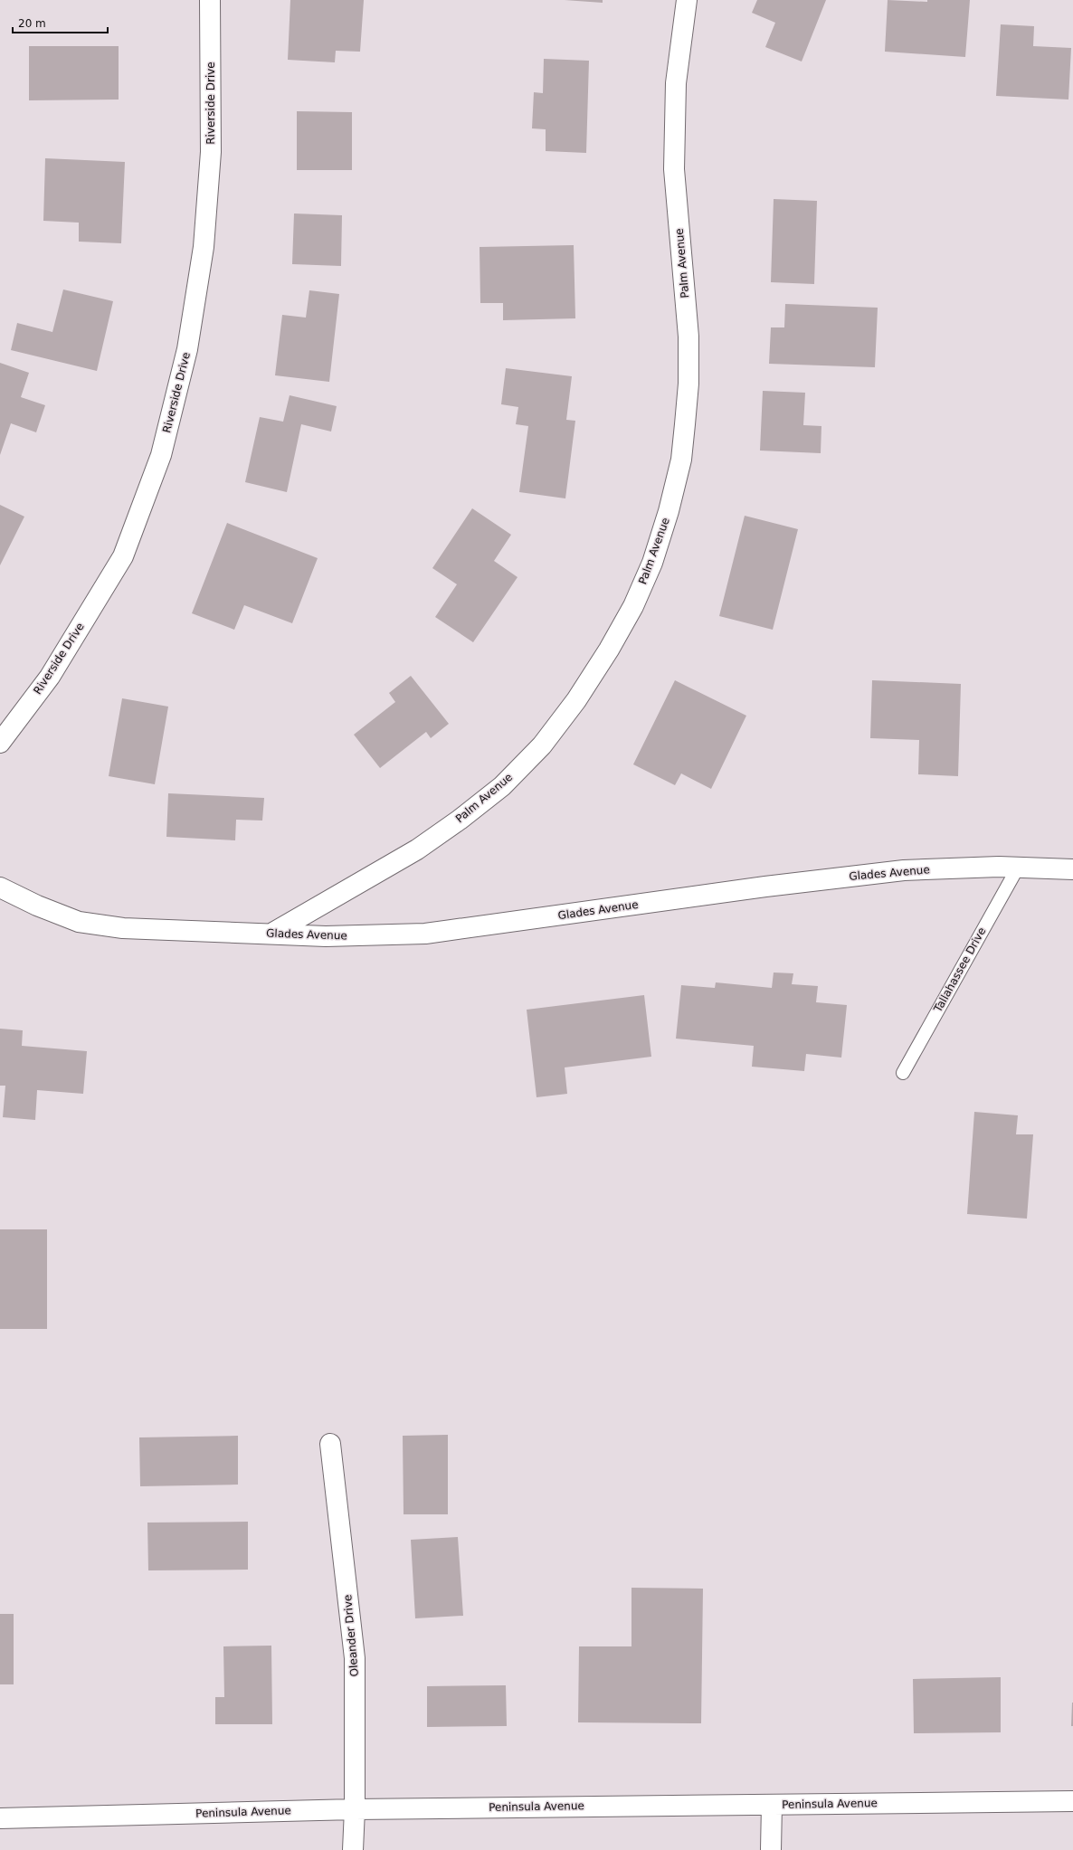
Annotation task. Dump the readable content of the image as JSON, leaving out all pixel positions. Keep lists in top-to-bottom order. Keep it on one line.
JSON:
{"streets":{"street":["Riverside Drive","Palm Avenue","Glades Avenue","Oleander Drive","Peninsula Avenue"],"lane":["Tallahassee Drive"]},"crossings":[["Palm Avenue","Glades Avenue"],["Glades Avenue","Tallahassee Drive"],["Oleander Drive","Peninsula Avenue"]],"scale_bar":"20 m"}
